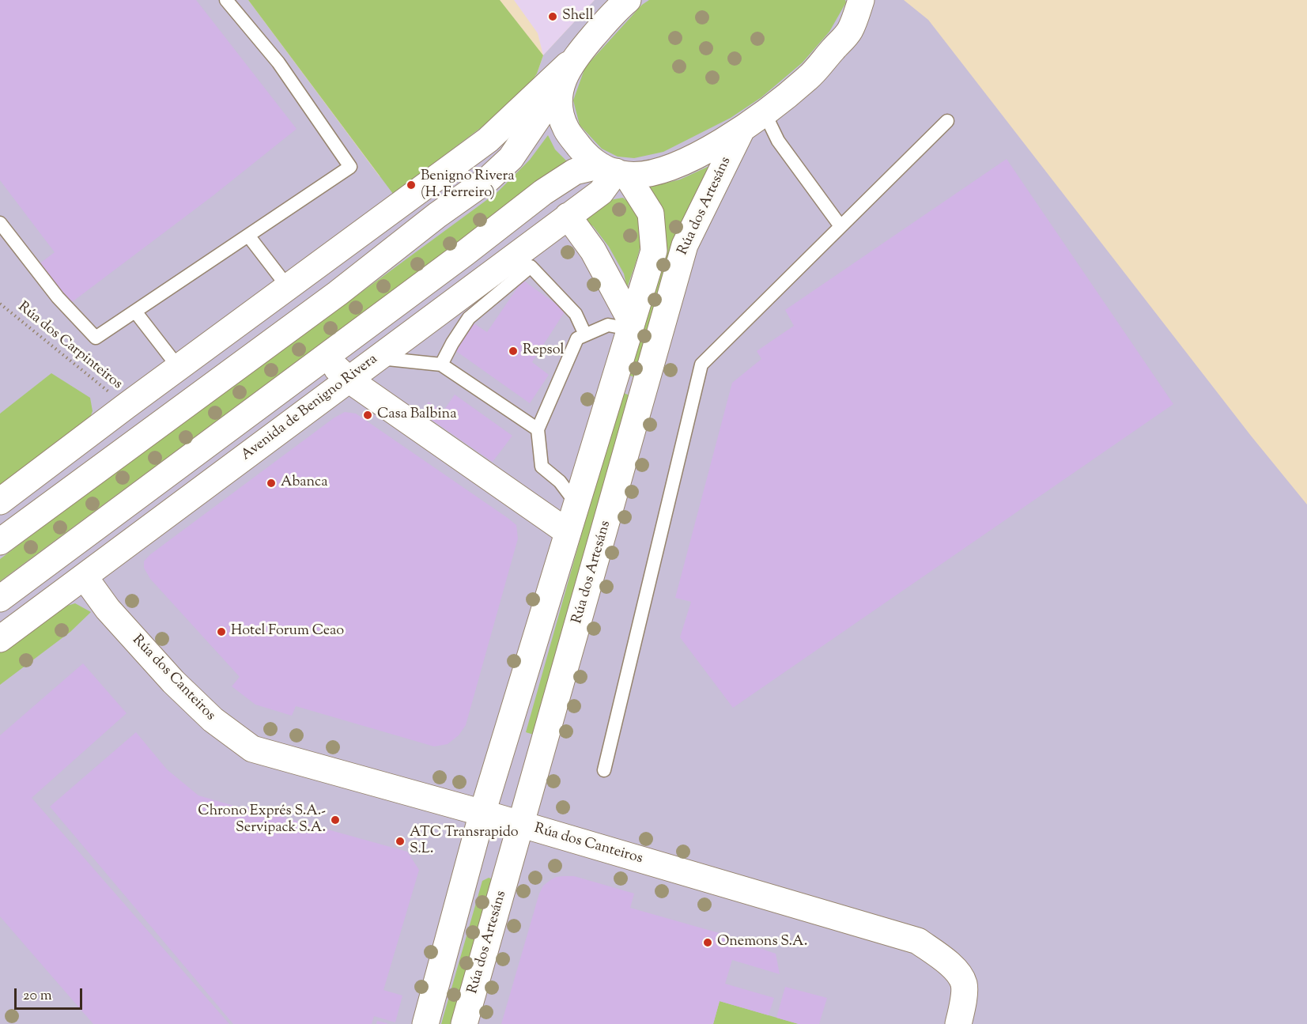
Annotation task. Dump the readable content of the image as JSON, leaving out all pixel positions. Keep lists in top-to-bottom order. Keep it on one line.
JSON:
{"streets":{"street":["Rúa dos Artesáns","Avenida de Benigno Rivera","Rúa dos Canteiros"],"path":["Rúa dos Carpinteiros"]},"crossings":[["Rúa dos Artesáns","Rúa dos Canteiros"],["Avenida de Benigno Rivera","Rúa dos Canteiros"]],"places":["Shell","Benigno Rivera (H. Ferreiro)","Repsol","Casa Balbina","Abanca","Hotel Forum Ceao","Chrono Exprés S.A.- Servipack S.A.","ATC Transrapido S.L.","Onemons S.A."],"scale_bar":"20 m"}
